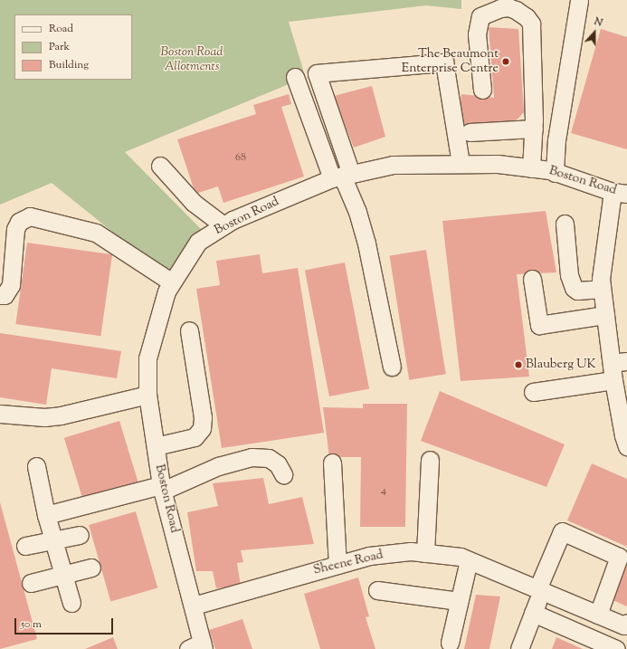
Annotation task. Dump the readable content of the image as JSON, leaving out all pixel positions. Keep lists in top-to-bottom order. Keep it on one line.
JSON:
{"streets":{"street":["Boston Road","Sheene Road"]},"crossings":[["Boston Road","Sheene Road"]],"parks":["Boston Road Allotments"],"places":["The Beaumont Enterprise Centre","Blauberg UK"],"house_numbers":["68","4"],"legend":["Road","Park","Building"],"scale_bar":"50 m","north":"top"}
